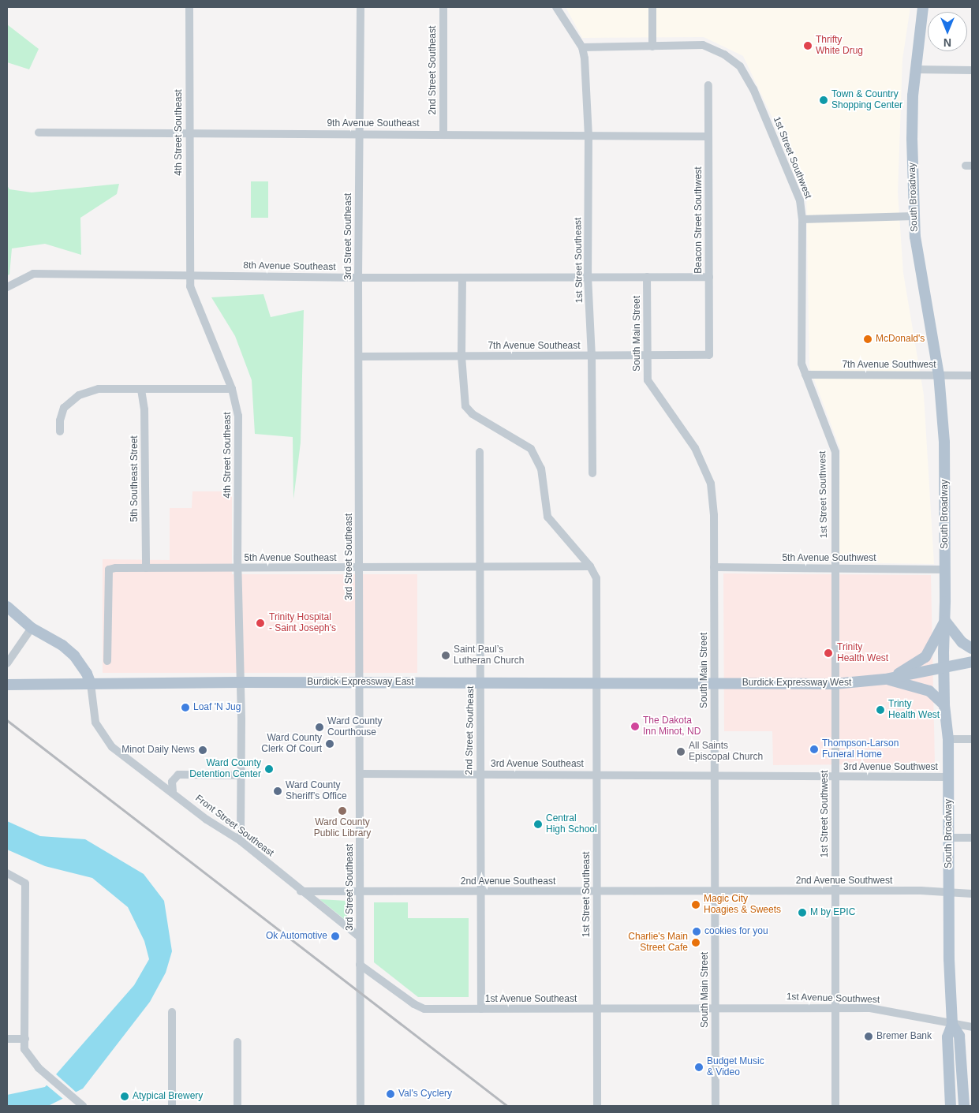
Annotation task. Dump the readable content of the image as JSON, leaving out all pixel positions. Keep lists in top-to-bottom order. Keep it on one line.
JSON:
{"streets":{"main road":["South Broadway","Burdick Expressway East","Burdick Expressway West"],"street":["2nd Street Southeast","9th Avenue Southeast","4th Street Southeast","1st Street Southwest","Beacon Street Southwest","3rd Street Southeast","1st Street Southeast","8th Avenue Southeast","South Main Street","7th Avenue Southeast","7th Avenue Southwest","5th Southeast Street","5th Avenue Southeast","5th Avenue Southwest","3rd Avenue Southeast","3rd Avenue Southwest","Front Street Southeast","2nd Avenue Southwest","2nd Avenue Southeast","1st Avenue Southwest","1st Avenue Southeast"]},"crossings":[["2nd Street Southeast","9th Avenue Southeast"],["2nd Street Southeast","5th Avenue Southeast"],["2nd Street Southeast","Burdick Expressway East"],["2nd Street Southeast","3rd Avenue Southeast"],["2nd Street Southeast","2nd Avenue Southeast"],["2nd Street Southeast","1st Avenue Southeast"],["9th Avenue Southeast","4th Street Southeast"],["9th Avenue Southeast","Beacon Street Southwest"],["9th Avenue Southeast","3rd Street Southeast"],["9th Avenue Southeast","1st Street Southeast"],["4th Street Southeast","8th Avenue Southeast"],["4th Street Southeast","5th Avenue Southeast"],["4th Street Southeast","Burdick Expressway East"],["4th Street Southeast","Front Street Southeast"],["1st Street Southwest","1st Street Southeast"],["1st Street Southwest","7th Avenue Southwest"],["1st Street Southwest","5th Avenue Southwest"],["1st Street Southwest","Burdick Expressway West"],["1st Street Southwest","3rd Avenue Southwest"],["1st Street Southwest","2nd Avenue Southwest"],["1st Street Southwest","1st Avenue Southwest"],["South Broadway","7th Avenue Southwest"],["South Broadway","5th Avenue Southwest"],["South Broadway","Burdick Expressway West"],["South Broadway","3rd Avenue Southwest"],["South Broadway","2nd Avenue Southwest"],["South Broadway","1st Avenue Southwest"],["Beacon Street Southwest","8th Avenue Southeast"],["Beacon Street Southwest","7th Avenue Southeast"],["3rd Street Southeast","8th Avenue Southeast"],["3rd Street Southeast","7th Avenue Southeast"],["3rd Street Southeast","5th Avenue Southeast"],["3rd Street Southeast","Burdick Expressway East"],["3rd Street Southeast","3rd Avenue Southeast"],["3rd Street Southeast","Front Street Southeast"],["3rd Street Southeast","2nd Avenue Southeast"],["3rd Street Southeast","1st Avenue Southeast"],["1st Street Southeast","8th Avenue Southeast"],["1st Street Southeast","7th Avenue Southeast"],["1st Street Southeast","5th Avenue Southeast"],["1st Street Southeast","Burdick Expressway East"],["1st Street Southeast","3rd Avenue Southeast"],["1st Street Southeast","2nd Avenue Southeast"],["1st Street Southeast","1st Avenue Southeast"],["8th Avenue Southeast","South Main Street"],["South Main Street","7th Avenue Southeast"],["South Main Street","5th Avenue Southwest"],["South Main Street","Burdick Expressway East"],["South Main Street","Burdick Expressway West"],["South Main Street","3rd Avenue Southeast"],["South Main Street","3rd Avenue Southwest"],["South Main Street","2nd Avenue Southwest"],["South Main Street","2nd Avenue Southeast"],["South Main Street","1st Avenue Southwest"],["South Main Street","1st Avenue Southeast"],["5th Southeast Street","5th Avenue Southeast"],["Burdick Expressway East","Burdick Expressway West"],["Burdick Expressway East","Front Street Southeast"],["3rd Avenue Southeast","3rd Avenue Southwest"],["Front Street Southeast","2nd Avenue Southeast"],["2nd Avenue Southwest","2nd Avenue Southeast"],["1st Avenue Southwest","1st Avenue Southeast"]],"places":["Thrifty White Drug","Town & Country Shopping Center","McDonald's","Trinity Hospital - Saint Joseph's","Trinity Health West","Saint Paul’s Lutheran Church","Loaf 'N Jug","Trinty Health West","The Dakota Inn Minot, ND","Ward County Courthouse","Ward County Clerk Of Court","Thompson-Larson Funeral Home","Minot Daily News","All Saints Episcopal Church","Ward County Detention Center","Ward County Sheriff’s Office","Ward County Public Library","Central High School","Magic City Hoagies & Sweets","M by EPIC","cookies for you","Ok Automotive","Charlie's Main Street Cafe","Bremer Bank","Budget Music & Video","Val's Cyclery","Atypical Brewery"],"north":"bottom"}
